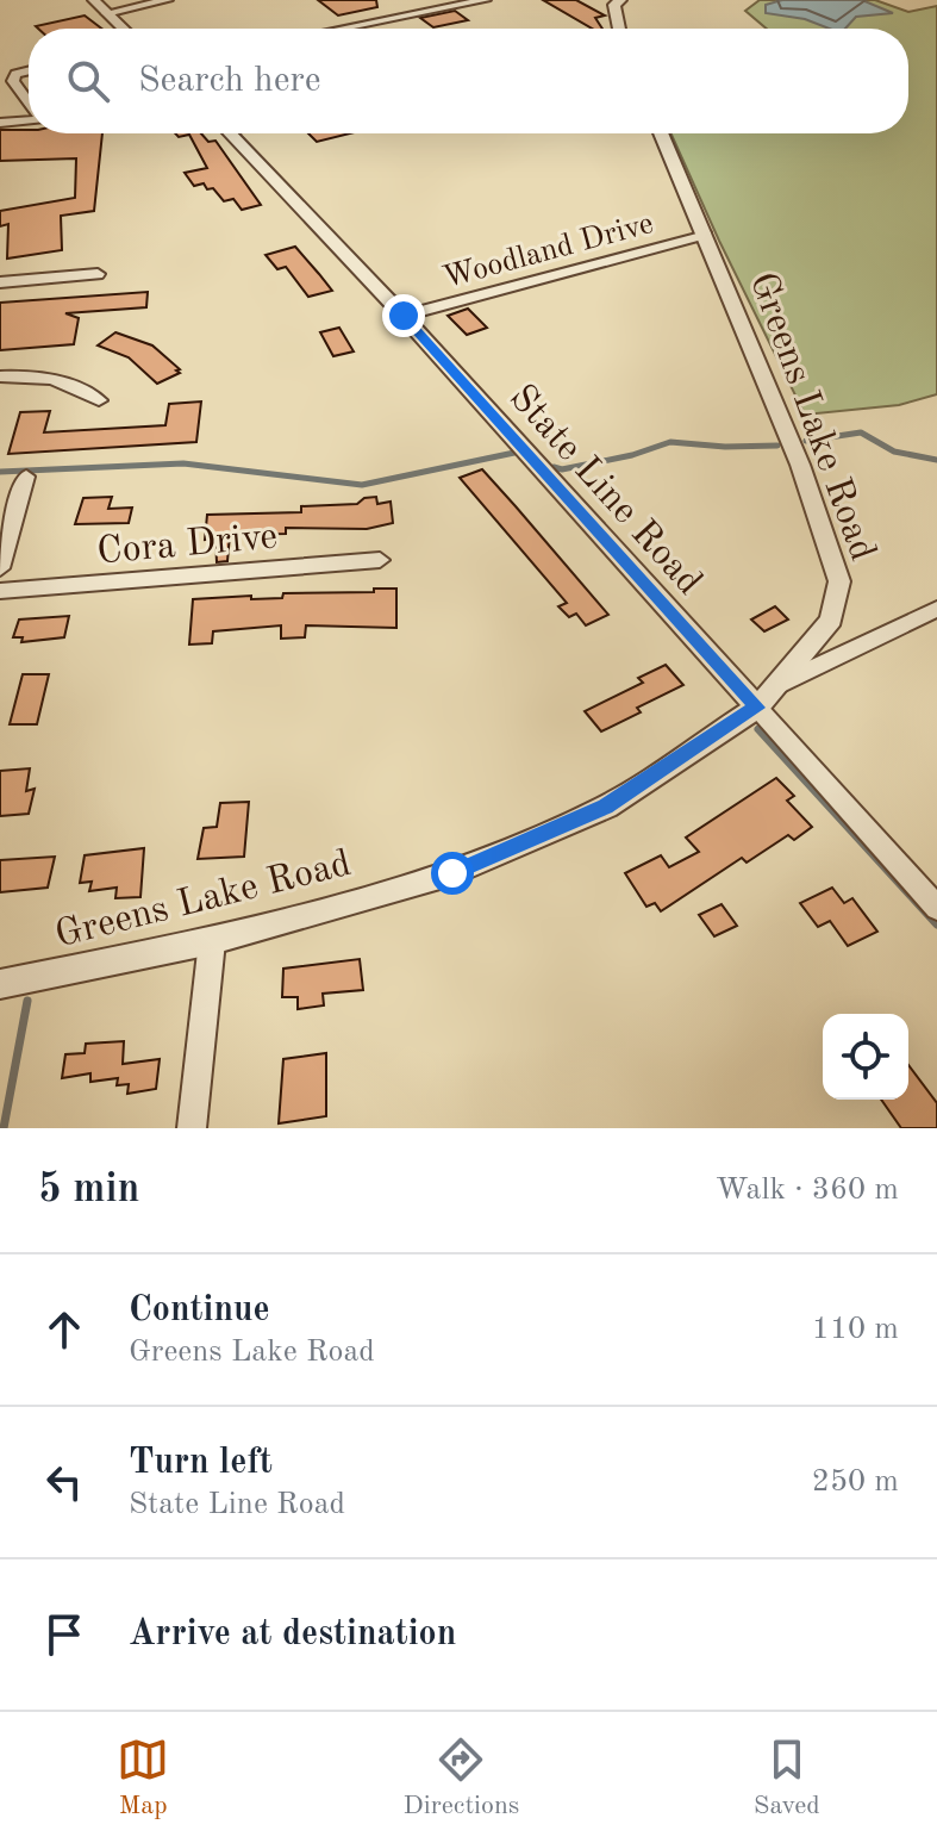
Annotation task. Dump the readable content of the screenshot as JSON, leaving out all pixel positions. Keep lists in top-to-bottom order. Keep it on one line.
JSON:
{"streets":{"street":["Woodland Drive","Greens Lake Road","State Line Road","Cora Drive"]},"crossings":[["Woodland Drive","Greens Lake Road"],["Woodland Drive","State Line Road"],["Greens Lake Road","State Line Road"]],"page":{"search":"Search here","heading":["5 min","Walk · 360 m"],"list":[["Continue","Greens Lake Road","110 m"],["Turn left","State Line Road","250 m"],"Arrive at destination"],"nav":["Map","Directions","Saved"]}}
